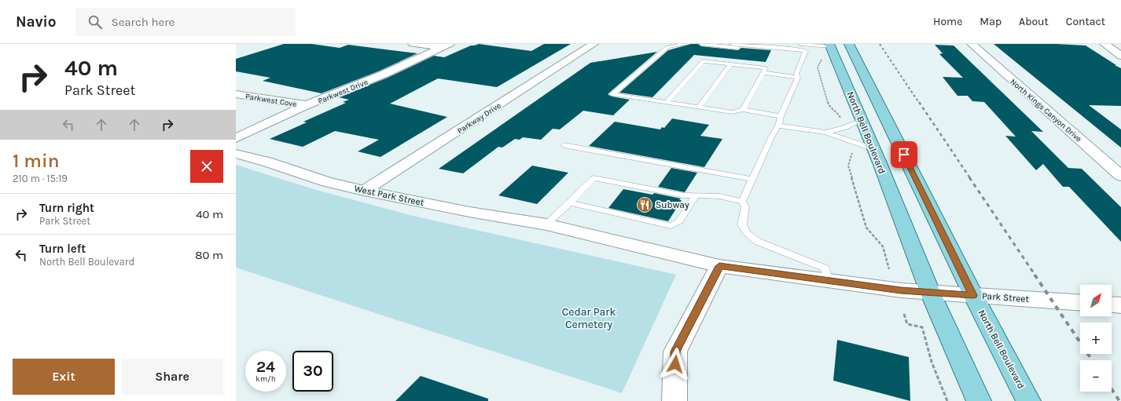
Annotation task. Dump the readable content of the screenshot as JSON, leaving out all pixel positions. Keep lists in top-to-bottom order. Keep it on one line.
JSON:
{"streets":{"main road":["North Bell Boulevard"],"street":["Parkwest Drive","Parkwest Cove","North Kings Canyon Drive","Parkway Drive","West Park Street","Park Street"]},"crossings":[["Parkwest Drive","Parkwest Cove"],["Parkway Drive","West Park Street"],["North Bell Boulevard","Park Street"],["West Park Street","Park Street"]],"parks":["Cedar Park Cemetery"],"places":{"restaurant":["Subway"]},"north":"top right","page":{"header":"Navio","search":"Search here","nav":["Home","Map","About","Contact"],"turn":["40 m","Park Street"],"heading":["1 min","210 m · 15:19"],"list":[{"name":"Turn right","note":"Park Street","value":"40 m"},{"name":"Turn left","note":"North Bell Boulevard","value":"80 m"}],"map_buttons":["+","−"],"speed":"24 km/h","limit":"30","buttons":["Exit","Share"]}}
